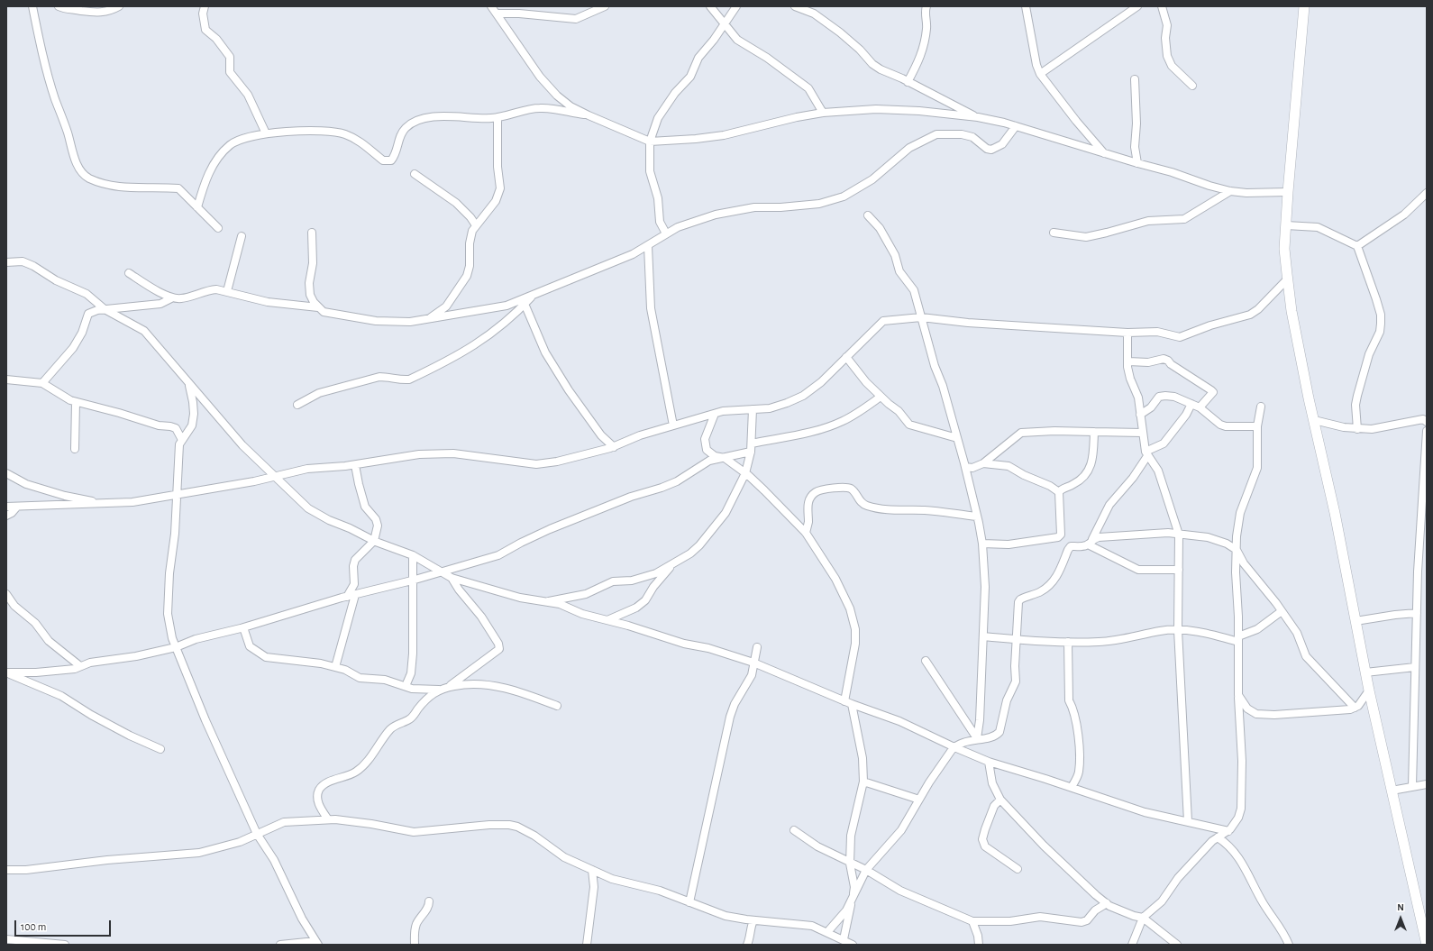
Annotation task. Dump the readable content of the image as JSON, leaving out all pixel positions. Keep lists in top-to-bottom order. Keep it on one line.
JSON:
{"scale_bar":"100 m","north":"top"}
